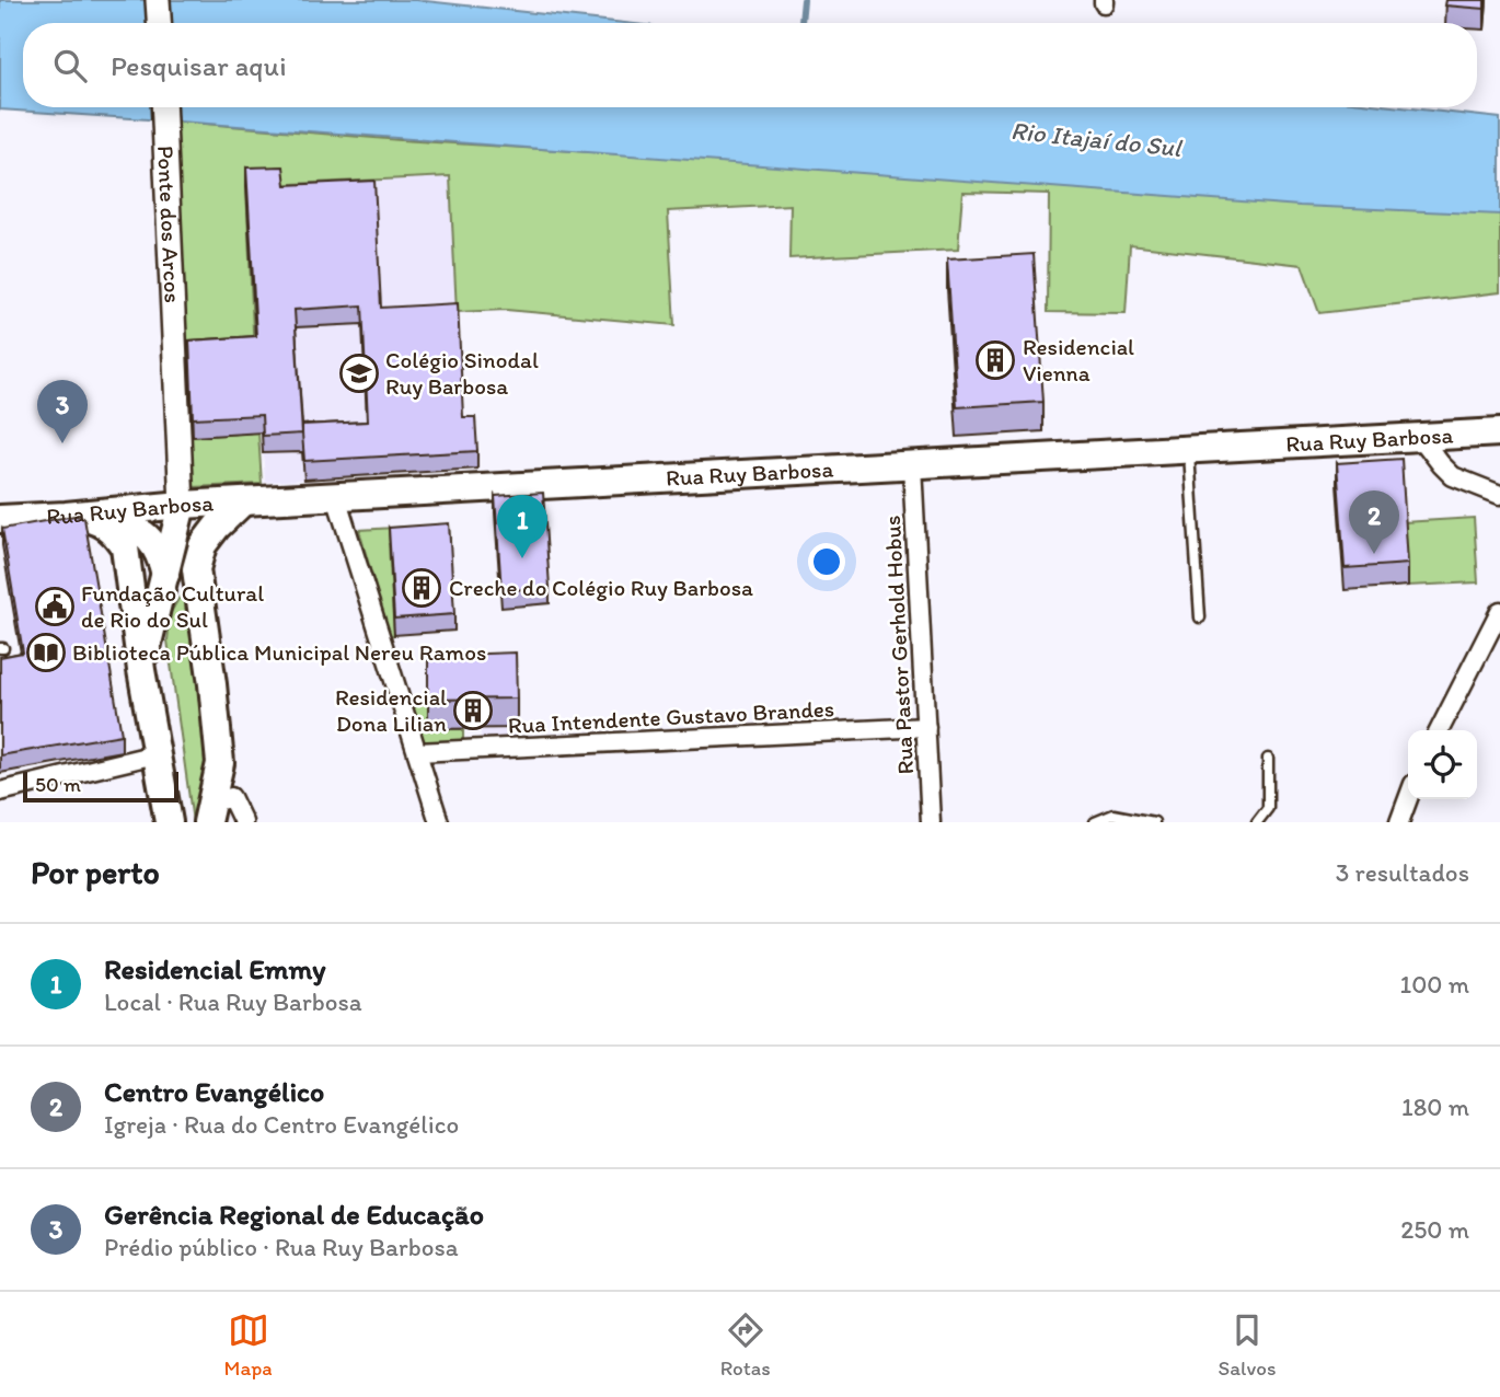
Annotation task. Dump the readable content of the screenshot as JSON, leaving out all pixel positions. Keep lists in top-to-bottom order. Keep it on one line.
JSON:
{"streets":{"main road":["Ponte dos Arcos","Rua Ruy Barbosa"],"street":["Rua Pastor Gerhold Hobus","Rua Intendente Gustavo Brandes"]},"crossings":[["Ponte dos Arcos","Rua Ruy Barbosa"],["Rua Ruy Barbosa","Rua Pastor Gerhold Hobus"],["Rua Pastor Gerhold Hobus","Rua Intendente Gustavo Brandes"]],"water":["Rio Itajaí do Sul"],"places":{"building":["Residencial Vienna","Creche do Colégio Ruy Barbosa","Residencial Dona Lilian"],"school or university":["Colégio Sinodal Ruy Barbosa"],"public building":["Fundação Cultural de Rio do Sul"],"library":["Biblioteca Pública Municipal Nereu Ramos"]},"scale_bar":"50 m","page":{"search":"Pesquisar aqui","pins":["3","2","1"],"scale":"50 m","heading":["Por perto","3 resultados"],"list":[{"mark":"1","name":"Residencial Emmy","note":"Local · Rua Ruy Barbosa","value":"100 m"},{"mark":"2","name":"Centro Evangélico","note":"Igreja · Rua do Centro Evangélico","value":"180 m"},{"mark":"3","name":"Gerência Regional de Educação","note":"Prédio público · Rua Ruy Barbosa","value":"250 m"}],"nav":["Mapa","Rotas","Salvos"]}}
